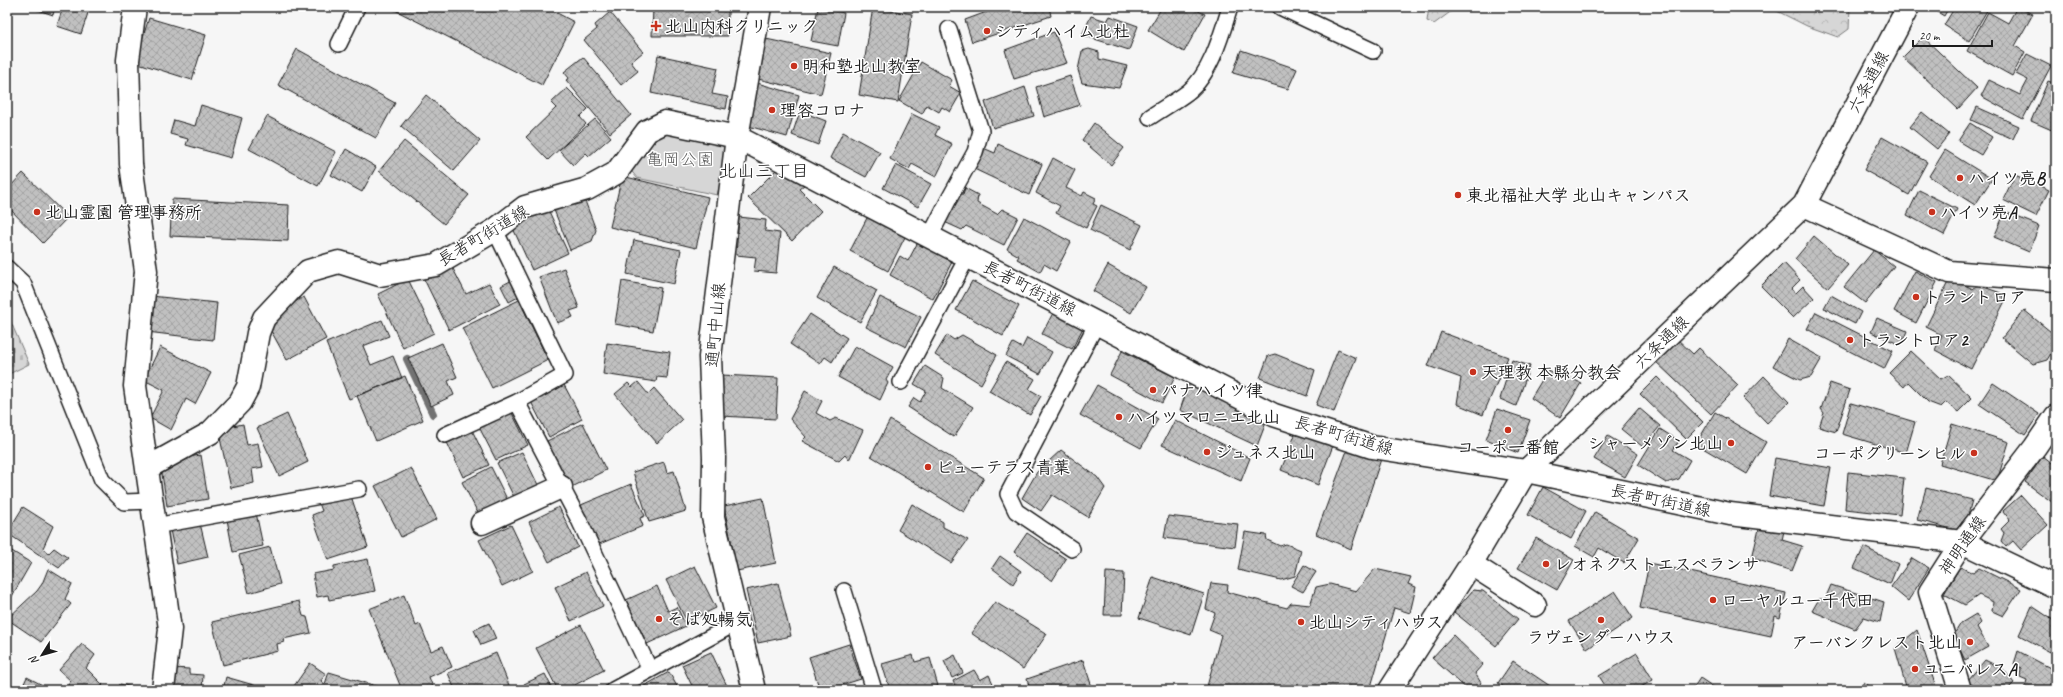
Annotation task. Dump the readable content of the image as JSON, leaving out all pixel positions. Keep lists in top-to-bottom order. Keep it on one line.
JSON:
{"streets":{"street":["六条通線","長者町街道線","通町中山線","神明通線"]},"crossings":[["六条通線","長者町街道線"],["長者町街道線","通町中山線"],["長者町街道線","神明通線"]],"districts":["北山三丁目"],"parks":["亀岡公園"],"places":{"health":["北山内科クリニック"],"other":["シティハイム北杜","明和塾北山教室","理容コロナ","ハイツ亮B","東北福祉大学 北山キャンパス","北山霊園 管理事務所","ハイツ亮A","トラントロア","トラントロア2","天理教 本縣分教会","パナハイツ律","ハイツマロニエ北山","コーポ一番館","シャーメゾン北山","ジュネス北山","コーポグリーンヒル","ビューテラス青葉","レオネクストエスペランサ","ローヤルユー千代田","そば処暢気","ラヴェンダーハウス","北山シティハウス","アーバンクレスト北山","ユニパレスA"]},"scale_bar":"20 m","north":"bottom left"}
